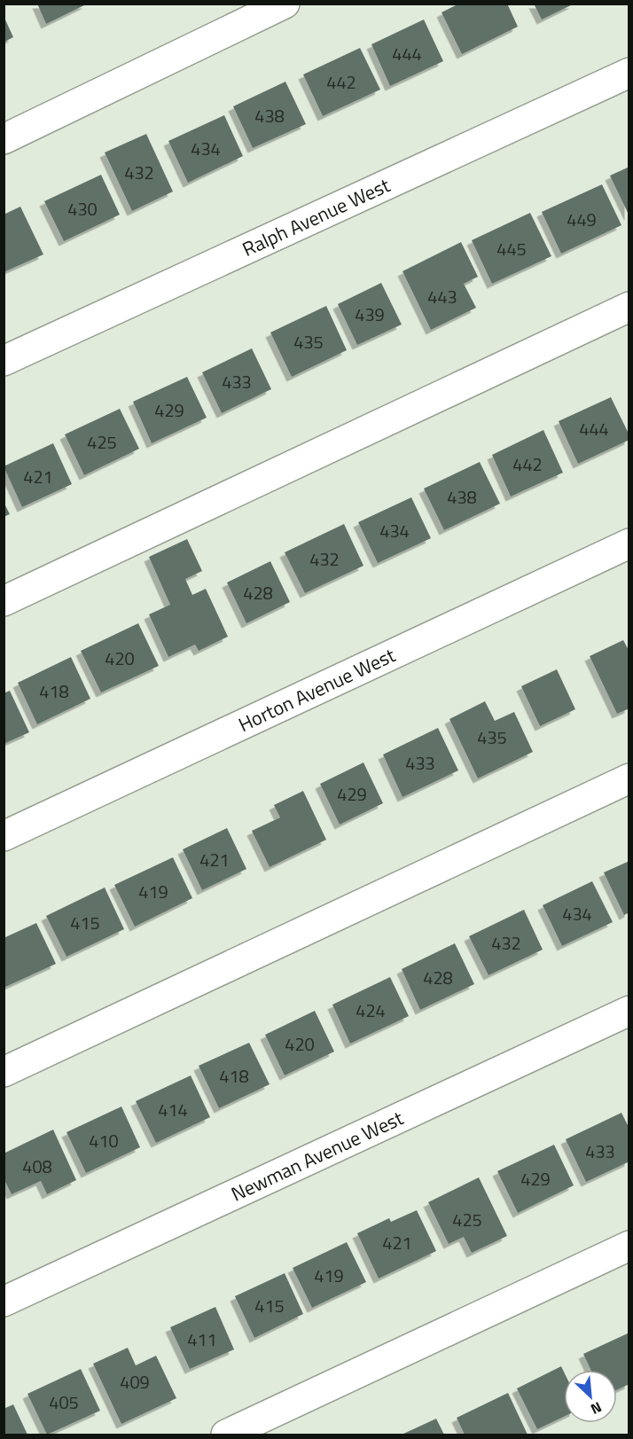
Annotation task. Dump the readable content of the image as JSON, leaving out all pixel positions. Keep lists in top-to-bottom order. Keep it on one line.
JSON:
{"streets":{"street":["Ralph Avenue West","Horton Avenue West","Newman Avenue West"]},"house_numbers":["444","442","438","434","432","430","449","445","443","439","435","433","429","444","425","442","421","438","434","432","428","420","418","435","433","429","421","419","434","415","432","428","424","420","418","414","410","433","408","429","425","421","419","415","411","409","405"],"north":"bottom right"}
